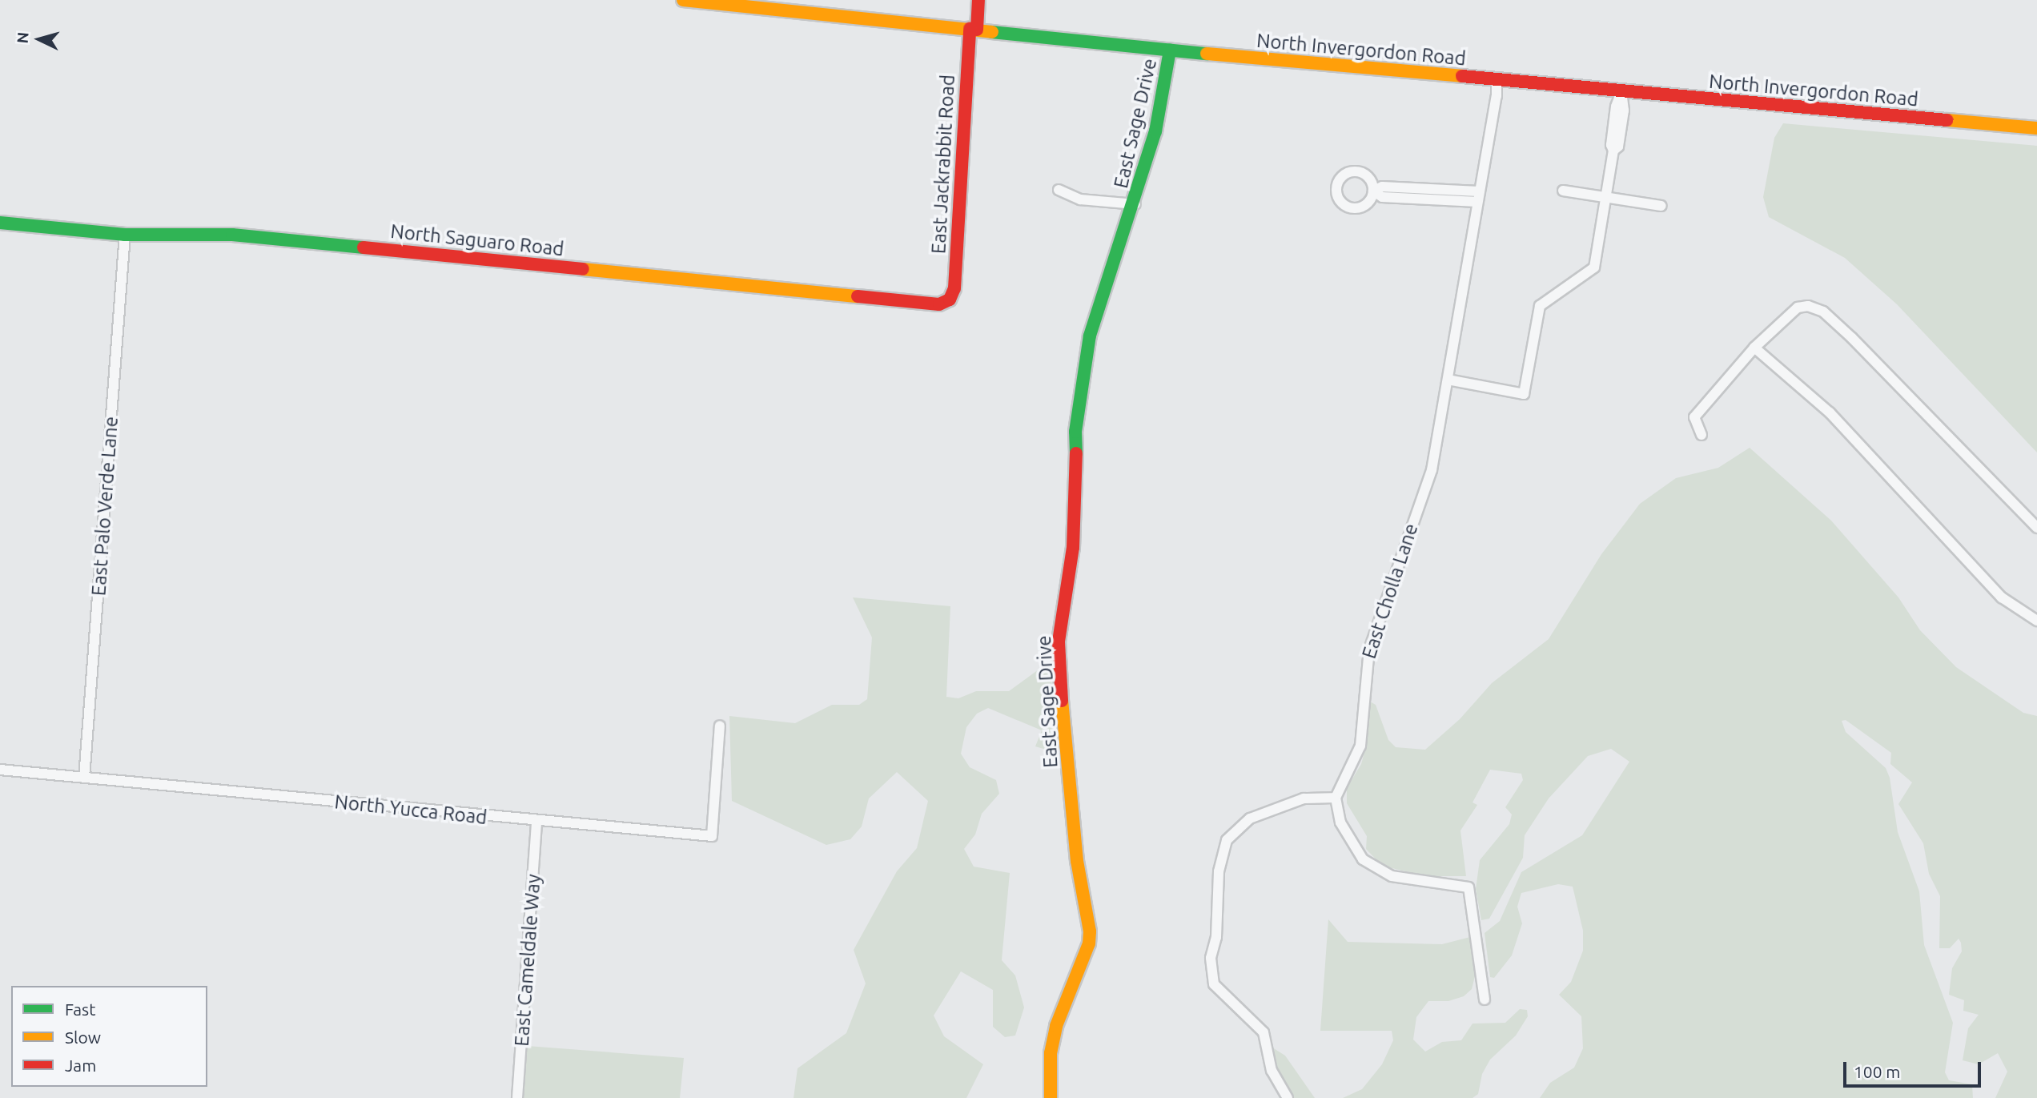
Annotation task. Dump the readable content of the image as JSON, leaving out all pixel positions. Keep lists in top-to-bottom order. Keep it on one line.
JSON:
{"streets":{"street":["North Invergordon Road","East Sage Drive","East Jackrabbit Road","North Saguaro Road","East Palo Verde Lane","East Cholla Lane","North Yucca Road","East Cameldale Way"]},"crossings":[["North Invergordon Road","East Sage Drive"],["North Invergordon Road","East Jackrabbit Road"],["North Invergordon Road","East Cholla Lane"],["East Jackrabbit Road","North Saguaro Road"],["North Saguaro Road","East Palo Verde Lane"],["East Palo Verde Lane","North Yucca Road"],["North Yucca Road","East Cameldale Way"]],"legend":["Fast","Slow","Jam"],"scale_bar":"100 m","north":"left"}
